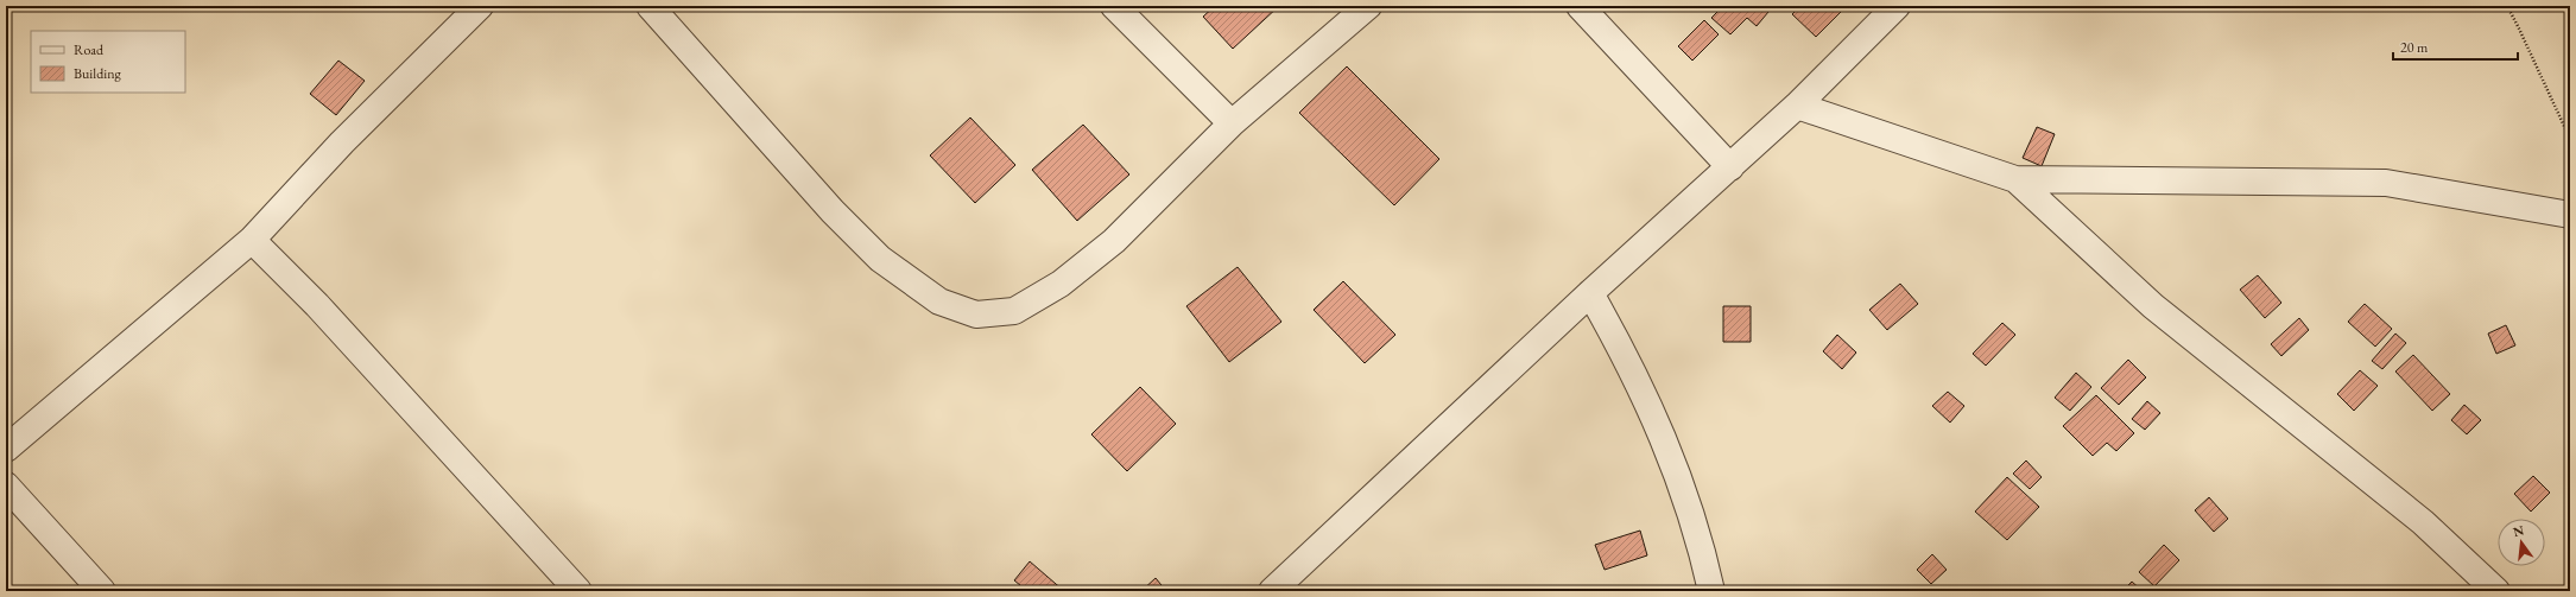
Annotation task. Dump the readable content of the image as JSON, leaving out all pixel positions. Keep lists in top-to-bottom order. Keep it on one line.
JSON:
{"legend":["Road","Building"],"scale_bar":"20 m","north":"top"}
